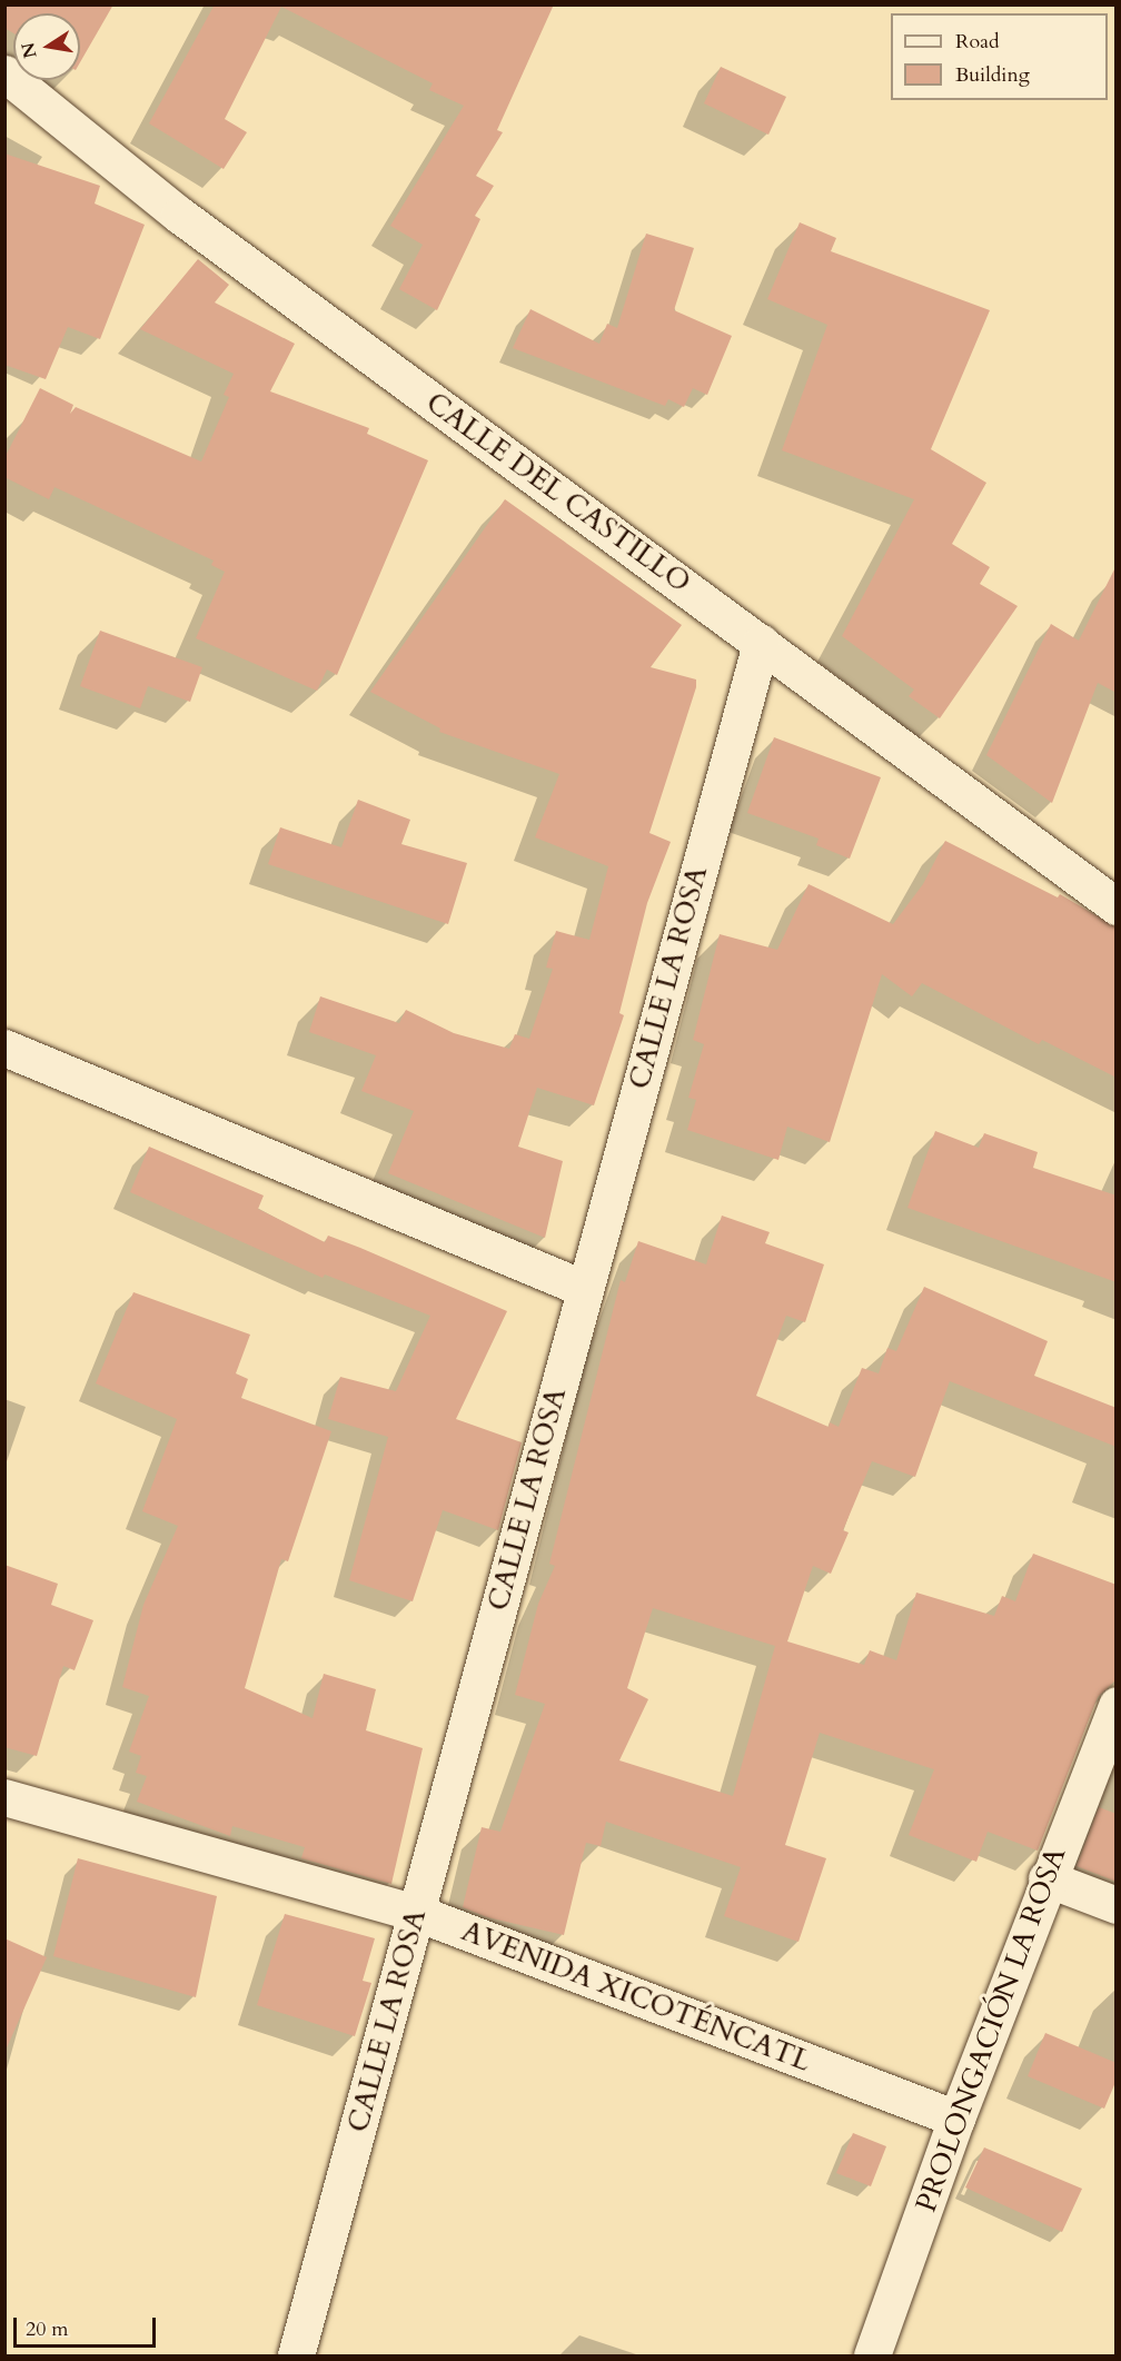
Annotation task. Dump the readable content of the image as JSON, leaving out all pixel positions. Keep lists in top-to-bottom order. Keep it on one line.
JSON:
{"streets":{"street":["CALLE DEL CASTILLO","CALLE LA ROSA","AVENIDA XICOTÉNCATL","PROLONGACIÓN LA ROSA"]},"crossings":[["CALLE DEL CASTILLO","CALLE LA ROSA"],["CALLE LA ROSA","AVENIDA XICOTÉNCATL"],["AVENIDA XICOTÉNCATL","PROLONGACIÓN LA ROSA"]],"legend":["Road","Building"],"scale_bar":"20 m","north":"left"}
